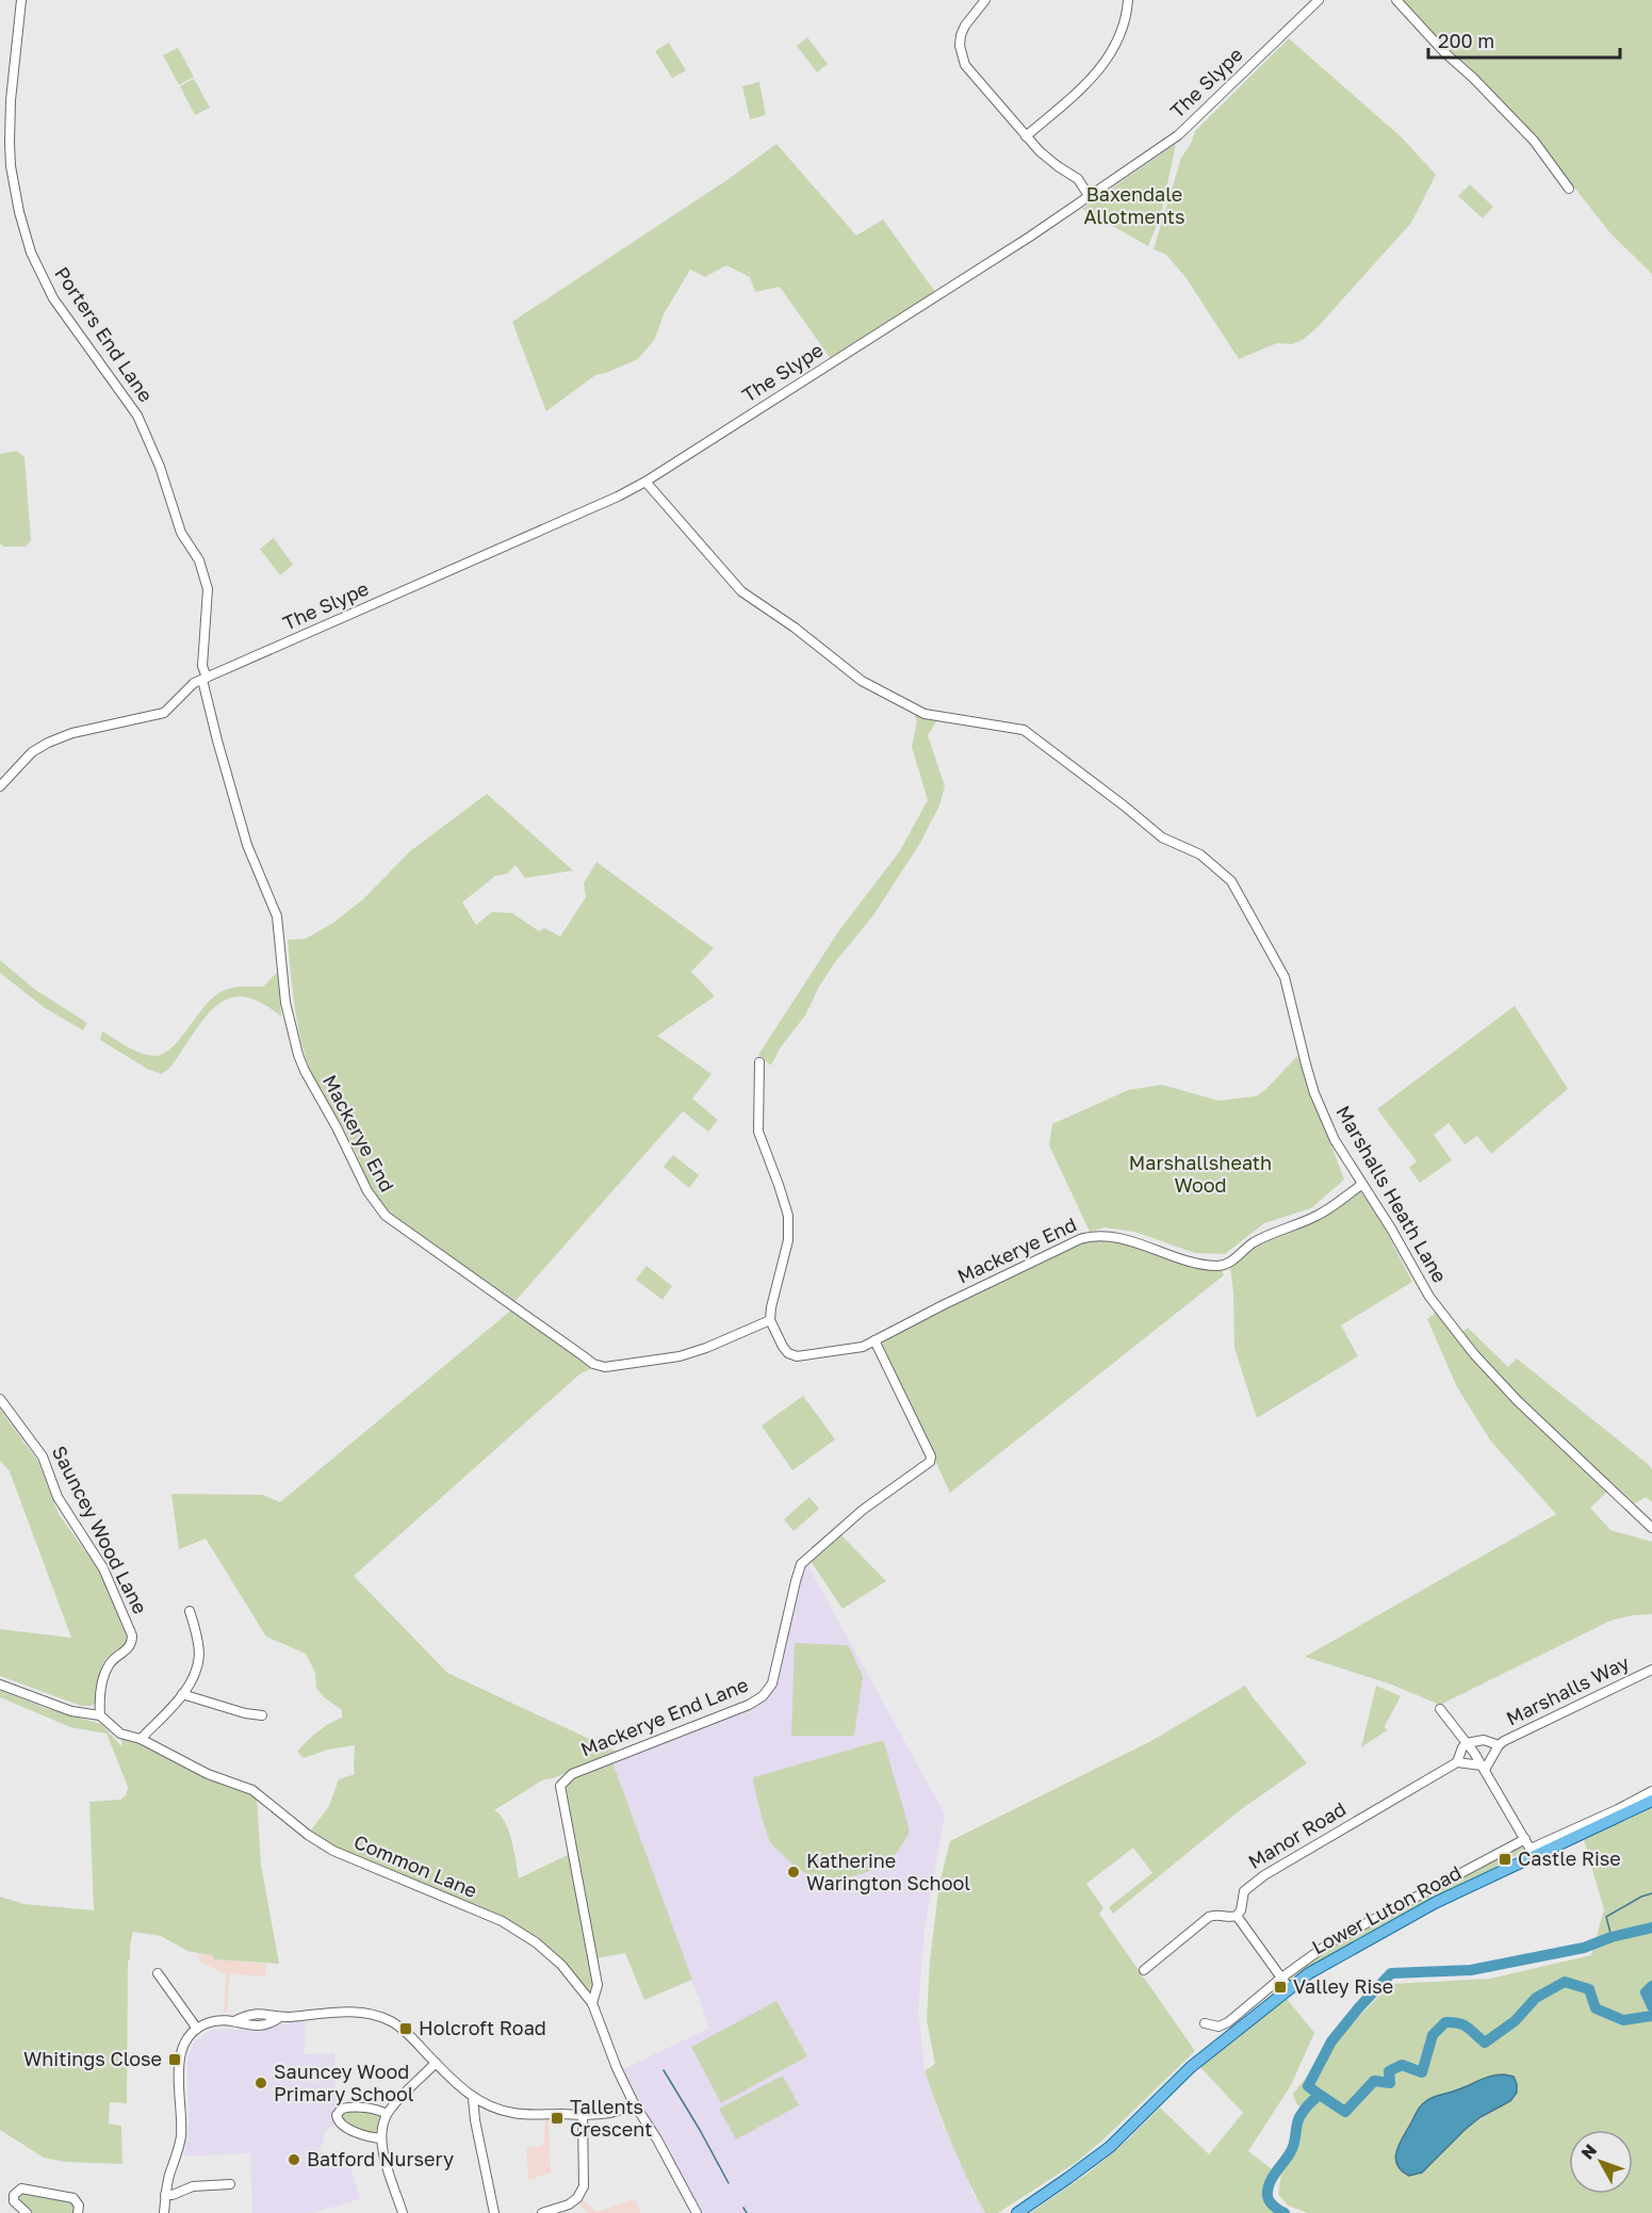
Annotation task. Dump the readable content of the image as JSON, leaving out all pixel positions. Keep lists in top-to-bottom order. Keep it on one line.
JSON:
{"streets":{"main road":["Lower Luton Road"],"street":["The Slype","Porters End Lane","Mackerye End","Marshalls Heath Lane","Sauncey Wood Lane","Marshalls Way","Mackerye End Lane","Manor Road","Common Lane"]},"crossings":[["The Slype","Porters End Lane"],["The Slype","Mackerye End"],["The Slype","Marshalls Heath Lane"],["Porters End Lane","Mackerye End"],["Mackerye End","Marshalls Heath Lane"],["Mackerye End","Mackerye End Lane"],["Sauncey Wood Lane","Common Lane"],["Mackerye End Lane","Common Lane"]],"parks":["Baxendale Allotments","Marshallsheath Wood"],"places":{"transit":["Castle Rise","Valley Rise","Holcroft Road","Whitings Close","Tallents Crescent"],"other":["Katherine Warington School","Sauncey Wood Primary School","Batford Nursery"]},"scale_bar":"200 m","north":"top left"}
